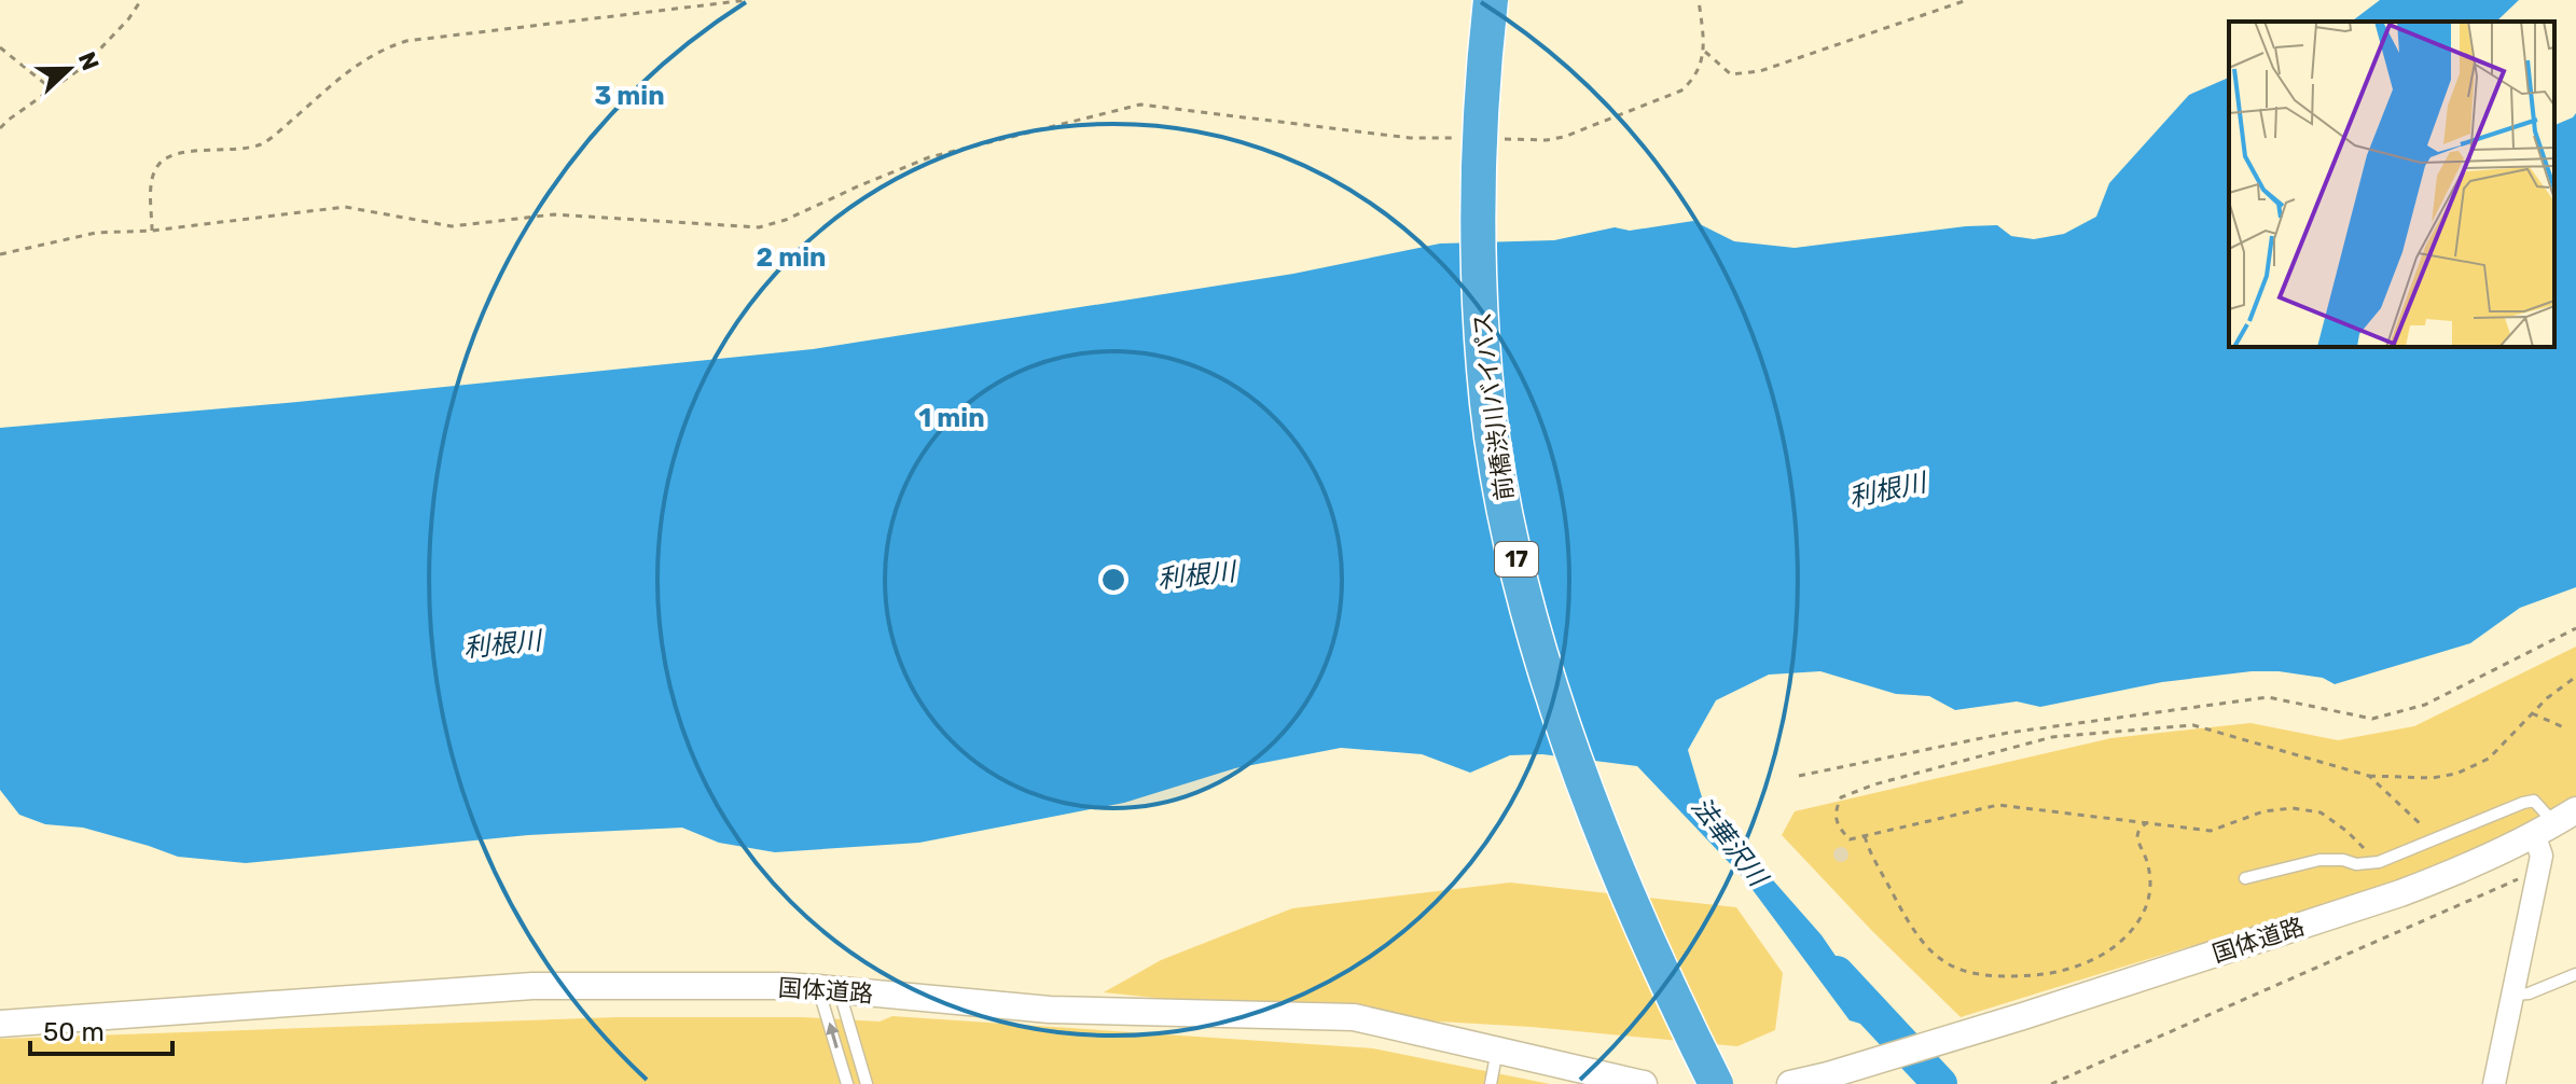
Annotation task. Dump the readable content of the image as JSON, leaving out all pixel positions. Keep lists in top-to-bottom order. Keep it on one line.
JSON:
{"streets":{"highway":["前橋渋川バイパス","17"],"street":["国体道路"]},"water":["利根川","法華沢川"],"scale_bar":"50 m","north":"right","rings":["3 min","2 min","1 min"]}
